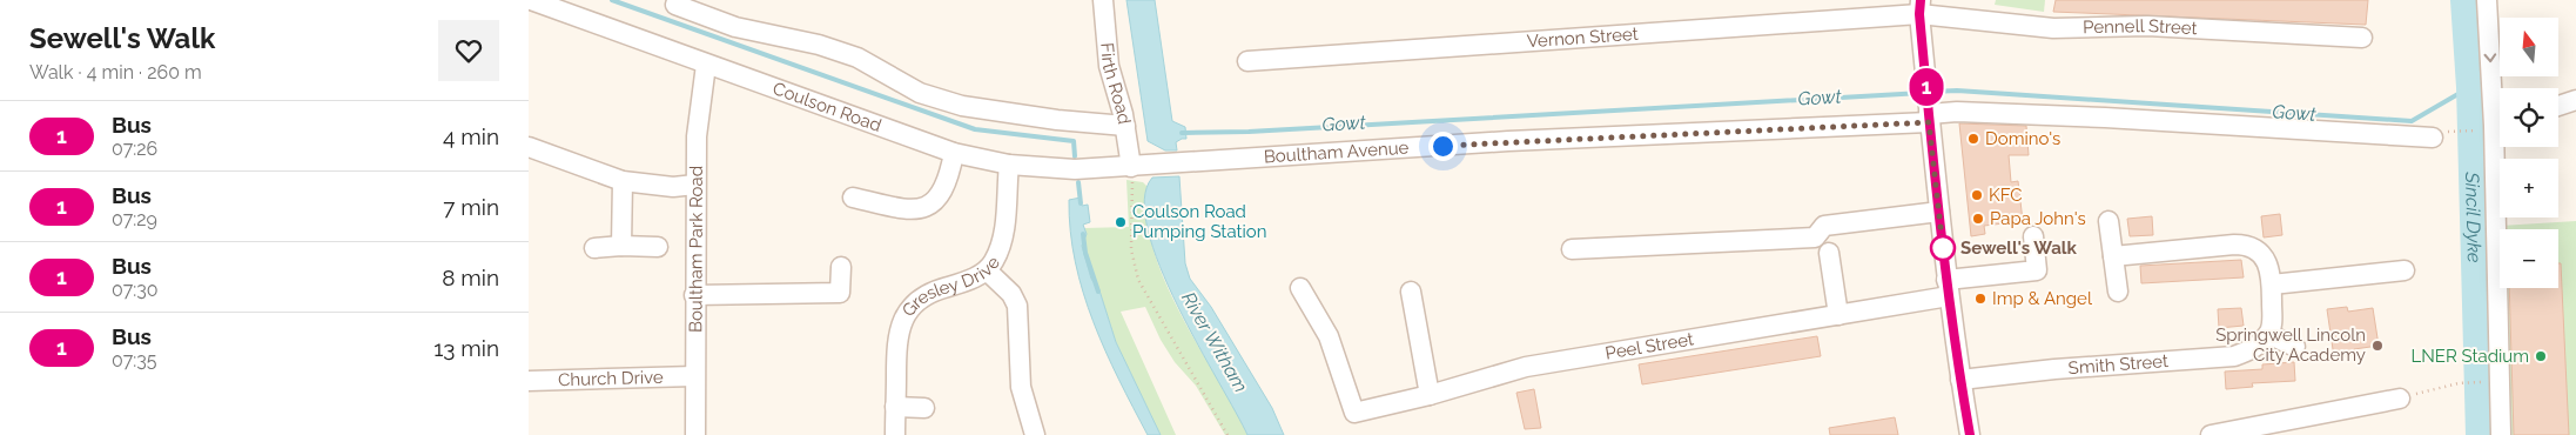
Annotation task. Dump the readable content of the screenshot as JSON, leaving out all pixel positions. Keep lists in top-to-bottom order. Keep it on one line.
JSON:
{"streets":{"street":["Pennell Street","Vernon Street","Firth Road","Coulson Road","Boultham Avenue","Boultham Park Road","Gresley Drive","Peel Street","Smith Street","Church Drive"]},"crossings":[["Pennell Street","Vernon Street"],["Firth Road","Coulson Road"],["Firth Road","Boultham Avenue"],["Coulson Road","Boultham Avenue"],["Coulson Road","Boultham Park Road"],["Coulson Road","Gresley Drive"],["Boultham Park Road","Church Drive"]],"water":["Gowt","Sincil Dyke","River Witham"],"places":["Domino's","KFC","Papa John's","Coulson Road Pumping Station","Sewell's Walk","Imp & Angel","Springwell Lincoln City Academy","LNER Stadium"],"lines":["bus line 1"],"north":"top","page":{"heading":["Sewell's Walk","Walk · 4 min · 260 m"],"on_map":"1","map_buttons":["+","−"],"list":[{"mark":"1","name":"Bus","note":"07:26","value":"4 min"},{"mark":"1","name":"Bus","note":"07:29","value":"7 min"},{"mark":"1","name":"Bus","note":"07:30","value":"8 min"},{"mark":"1","name":"Bus","note":"07:35","value":"13 min"}]}}
